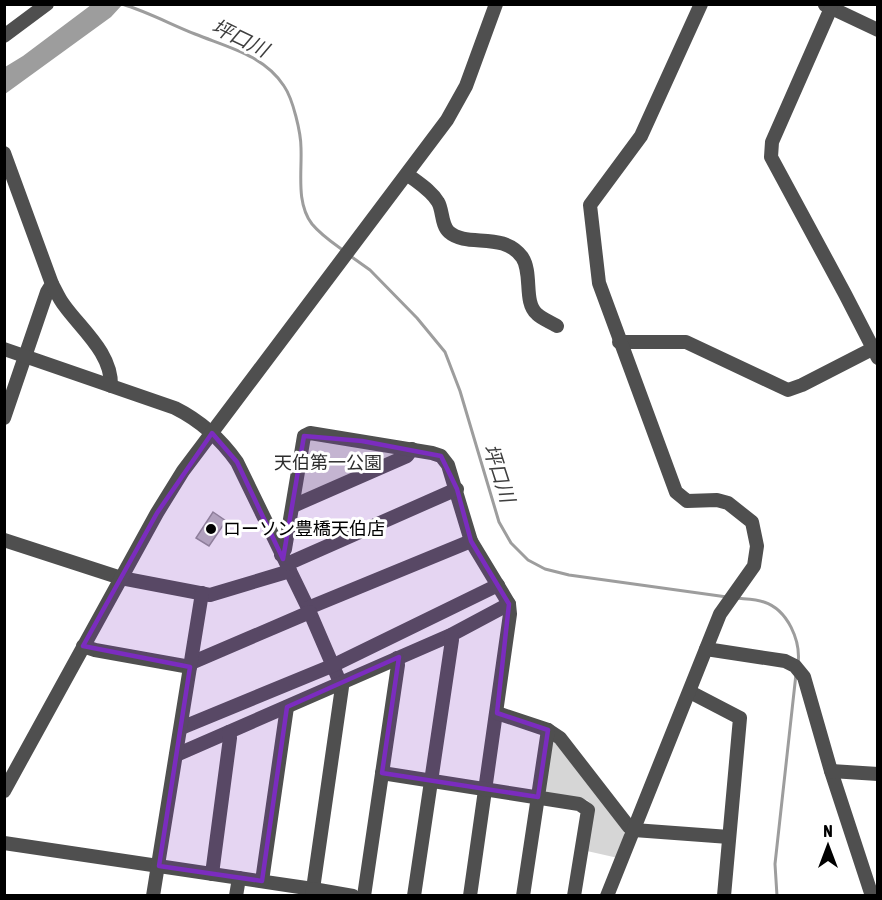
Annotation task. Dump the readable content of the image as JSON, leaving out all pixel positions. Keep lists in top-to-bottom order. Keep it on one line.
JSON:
{"water":["坪口川"],"parks":["天伯第一公園"],"places":["ローソン豊橋天伯店"],"north":"top"}
